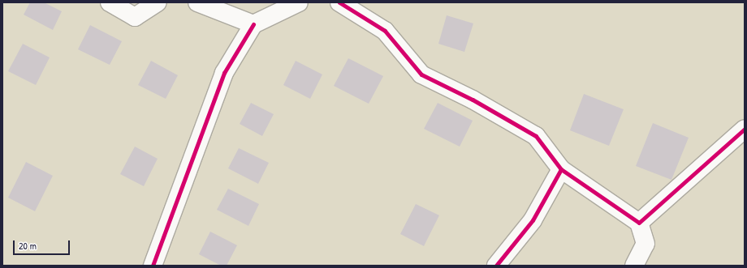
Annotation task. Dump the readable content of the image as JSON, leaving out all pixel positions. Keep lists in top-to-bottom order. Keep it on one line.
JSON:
{"scale_bar":"20 m"}
